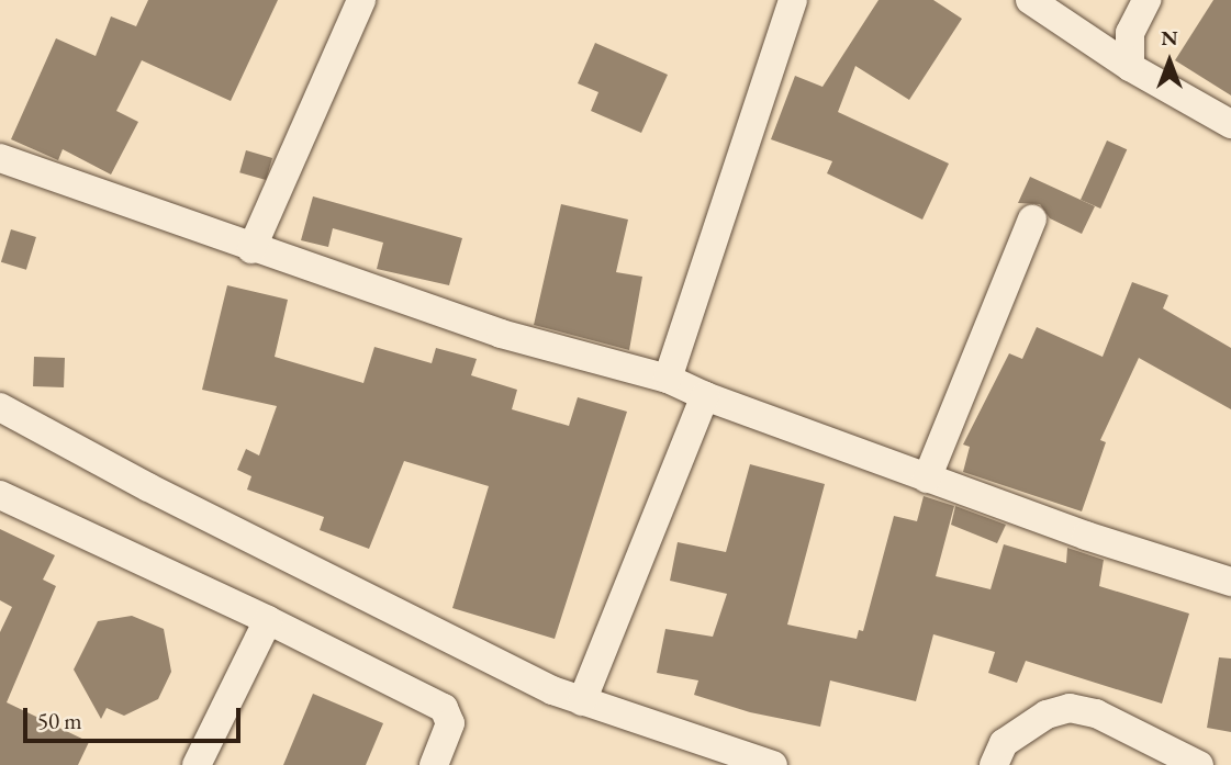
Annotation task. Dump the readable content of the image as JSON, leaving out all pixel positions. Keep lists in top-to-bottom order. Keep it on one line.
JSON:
{"scale_bar":"50 m","north":"top"}
